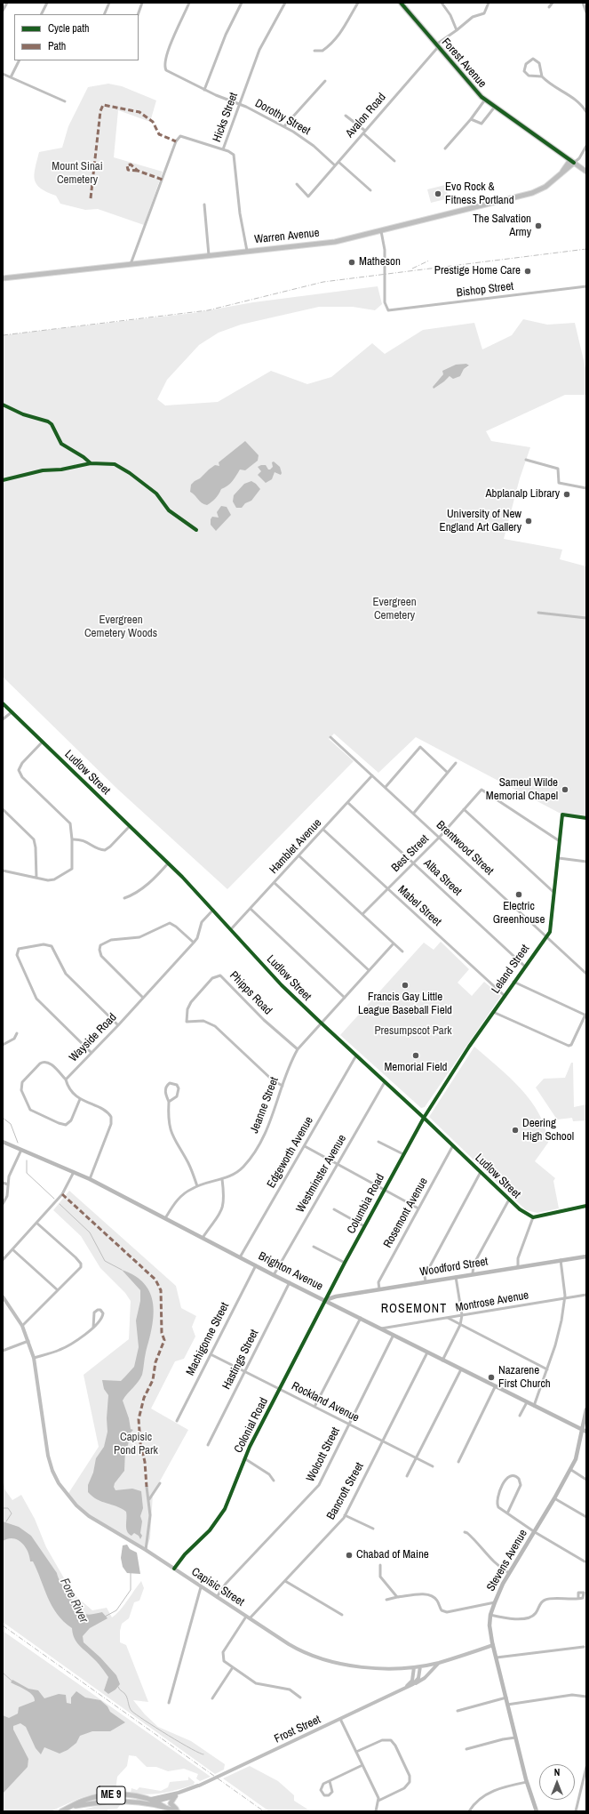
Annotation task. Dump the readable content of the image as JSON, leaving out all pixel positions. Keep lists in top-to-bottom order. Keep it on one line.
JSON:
{"streets":{"main road":["Forest Avenue","Warren Avenue","Woodford Street","Brighton Avenue","Stevens Avenue","ME 9"],"street":["Avalon Road","Hicks Street","Dorothy Street","Bishop Street","Ludlow Street","Hamblet Avenue","Brentwood Street","Best Street","Alba Street","Mabel Street","Leland Street","Phipps Road","Wayside Road","Jeanne Street","Edgeworth Avenue","Westminster Avenue","Columbia Road","Rosemont Avenue","Montrose Avenue","Machigonne Street","Hastings Street","Rockland Avenue","Colonial Road","Wolcott Street","Bancroft Street","Capisic Street","Frost Street"]},"crossings":[["Forest Avenue","Avalon Road"],["Forest Avenue","Warren Avenue"],["Avalon Road","Dorothy Street"],["Hicks Street","Dorothy Street"],["Hicks Street","Warren Avenue"],["Warren Avenue","Bishop Street"],["Ludlow Street","Hamblet Avenue"],["Ludlow Street","Leland Street"],["Ludlow Street","Wayside Road"],["Ludlow Street","Jeanne Street"],["Ludlow Street","Edgeworth Avenue"],["Ludlow Street","Westminster Avenue"],["Ludlow Street","Columbia Road"],["Ludlow Street","Rosemont Avenue"],["Hamblet Avenue","Brentwood Street"],["Hamblet Avenue","Alba Street"],["Hamblet Avenue","Mabel Street"],["Brentwood Street","Best Street"],["Brentwood Street","Leland Street"],["Best Street","Alba Street"],["Best Street","Mabel Street"],["Best Street","Leland Street"],["Alba Street","Leland Street"],["Mabel Street","Leland Street"],["Leland Street","Columbia Road"],["Phipps Road","Jeanne Street"],["Jeanne Street","Brighton Avenue"],["Edgeworth Avenue","Brighton Avenue"],["Westminster Avenue","Brighton Avenue"],["Columbia Road","Woodford Street"],["Columbia Road","Brighton Avenue"],["Columbia Road","Colonial Road"],["Rosemont Avenue","Woodford Street"],["Woodford Street","Brighton Avenue"],["Woodford Street","Colonial Road"],["Brighton Avenue","Montrose Avenue"],["Brighton Avenue","Machigonne Street"],["Brighton Avenue","Hastings Street"],["Brighton Avenue","Colonial Road"],["Brighton Avenue","Wolcott Street"],["Brighton Avenue","Bancroft Street"],["Brighton Avenue","Stevens Avenue"],["Machigonne Street","Rockland Avenue"],["Hastings Street","Rockland Avenue"],["Rockland Avenue","Colonial Road"],["Rockland Avenue","Wolcott Street"],["Rockland Avenue","Bancroft Street"],["Colonial Road","Capisic Street"],["Wolcott Street","Capisic Street"],["Bancroft Street","Capisic Street"],["Stevens Avenue","Capisic Street"],["Capisic Street","Frost Street"],["Frost Street","ME 9"]],"districts":["ROSEMONT"],"water":["Fore River"],"parks":["Mount Sinai Cemetery","Evergreen Cemetery","Evergreen Cemetery Woods","Presumpscot Park","Capisic Pond Park"],"places":["Evo Rock & Fitness Portland","The Salvation Army","Matheson","Prestige Home Care","Abplanalp Library","University of New England Art Gallery","Sameul Wilde Memorial Chapel","Electric Greenhouse","Francis Gay Little League Baseball Field","Memorial Field","Deering High School","Nazarene First Church","Chabad of Maine"],"legend":["Cycle path","Path"],"north":"top"}
